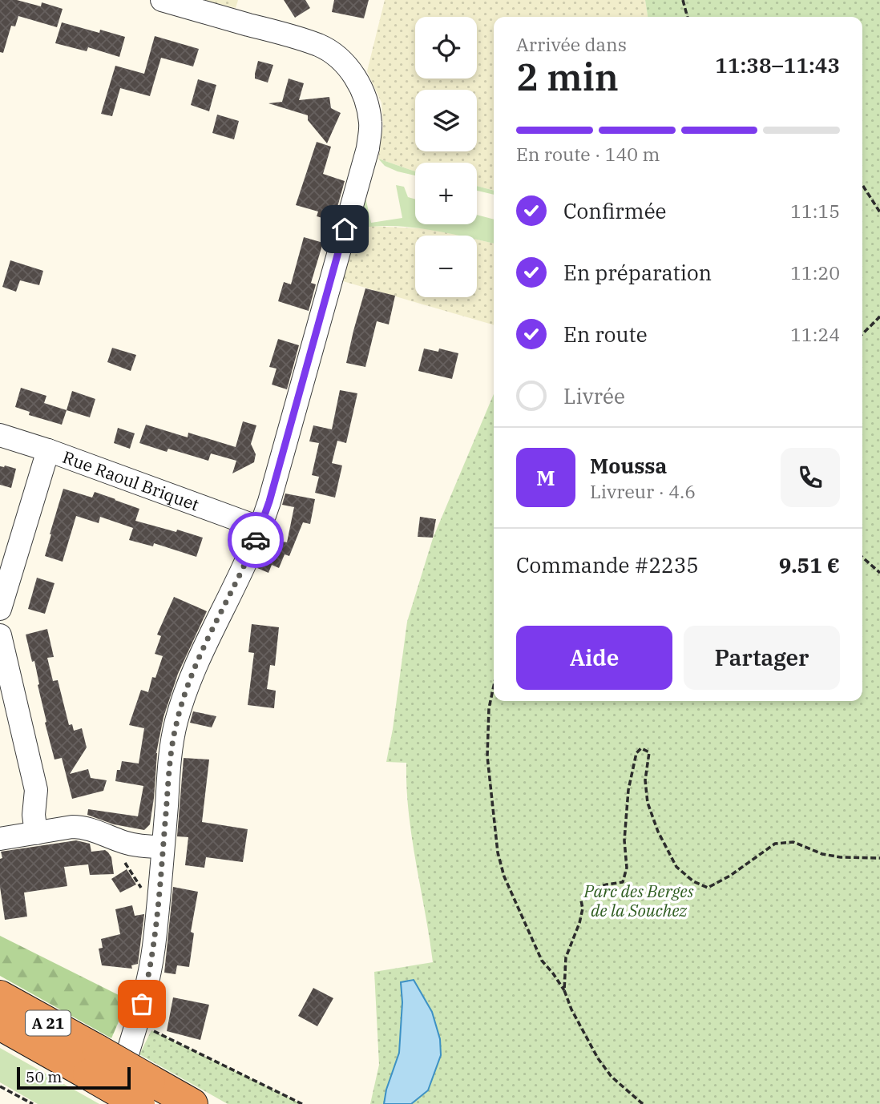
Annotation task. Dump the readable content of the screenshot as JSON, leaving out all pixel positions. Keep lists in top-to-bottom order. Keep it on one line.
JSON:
{"streets":{"highway":["A 21"],"street":["Rue Raoul Briquet"]},"parks":["Parc des Berges de la Souchez"],"scale_bar":"50 m","page":{"map_buttons":["+","−"],"heading":["2 min","Arrivée dans","11:38–11:43"],"panel":["Moussa","Livreur · 4.6","Commande #2235","9.51 €"],"bar":"En route · 140 m","list":[["Confirmée","11:15"],["En préparation","11:20"],["En route","11:24"],"Livrée"],"round":"M","buttons":["Aide","Partager"],"scale":"50 m"}}
